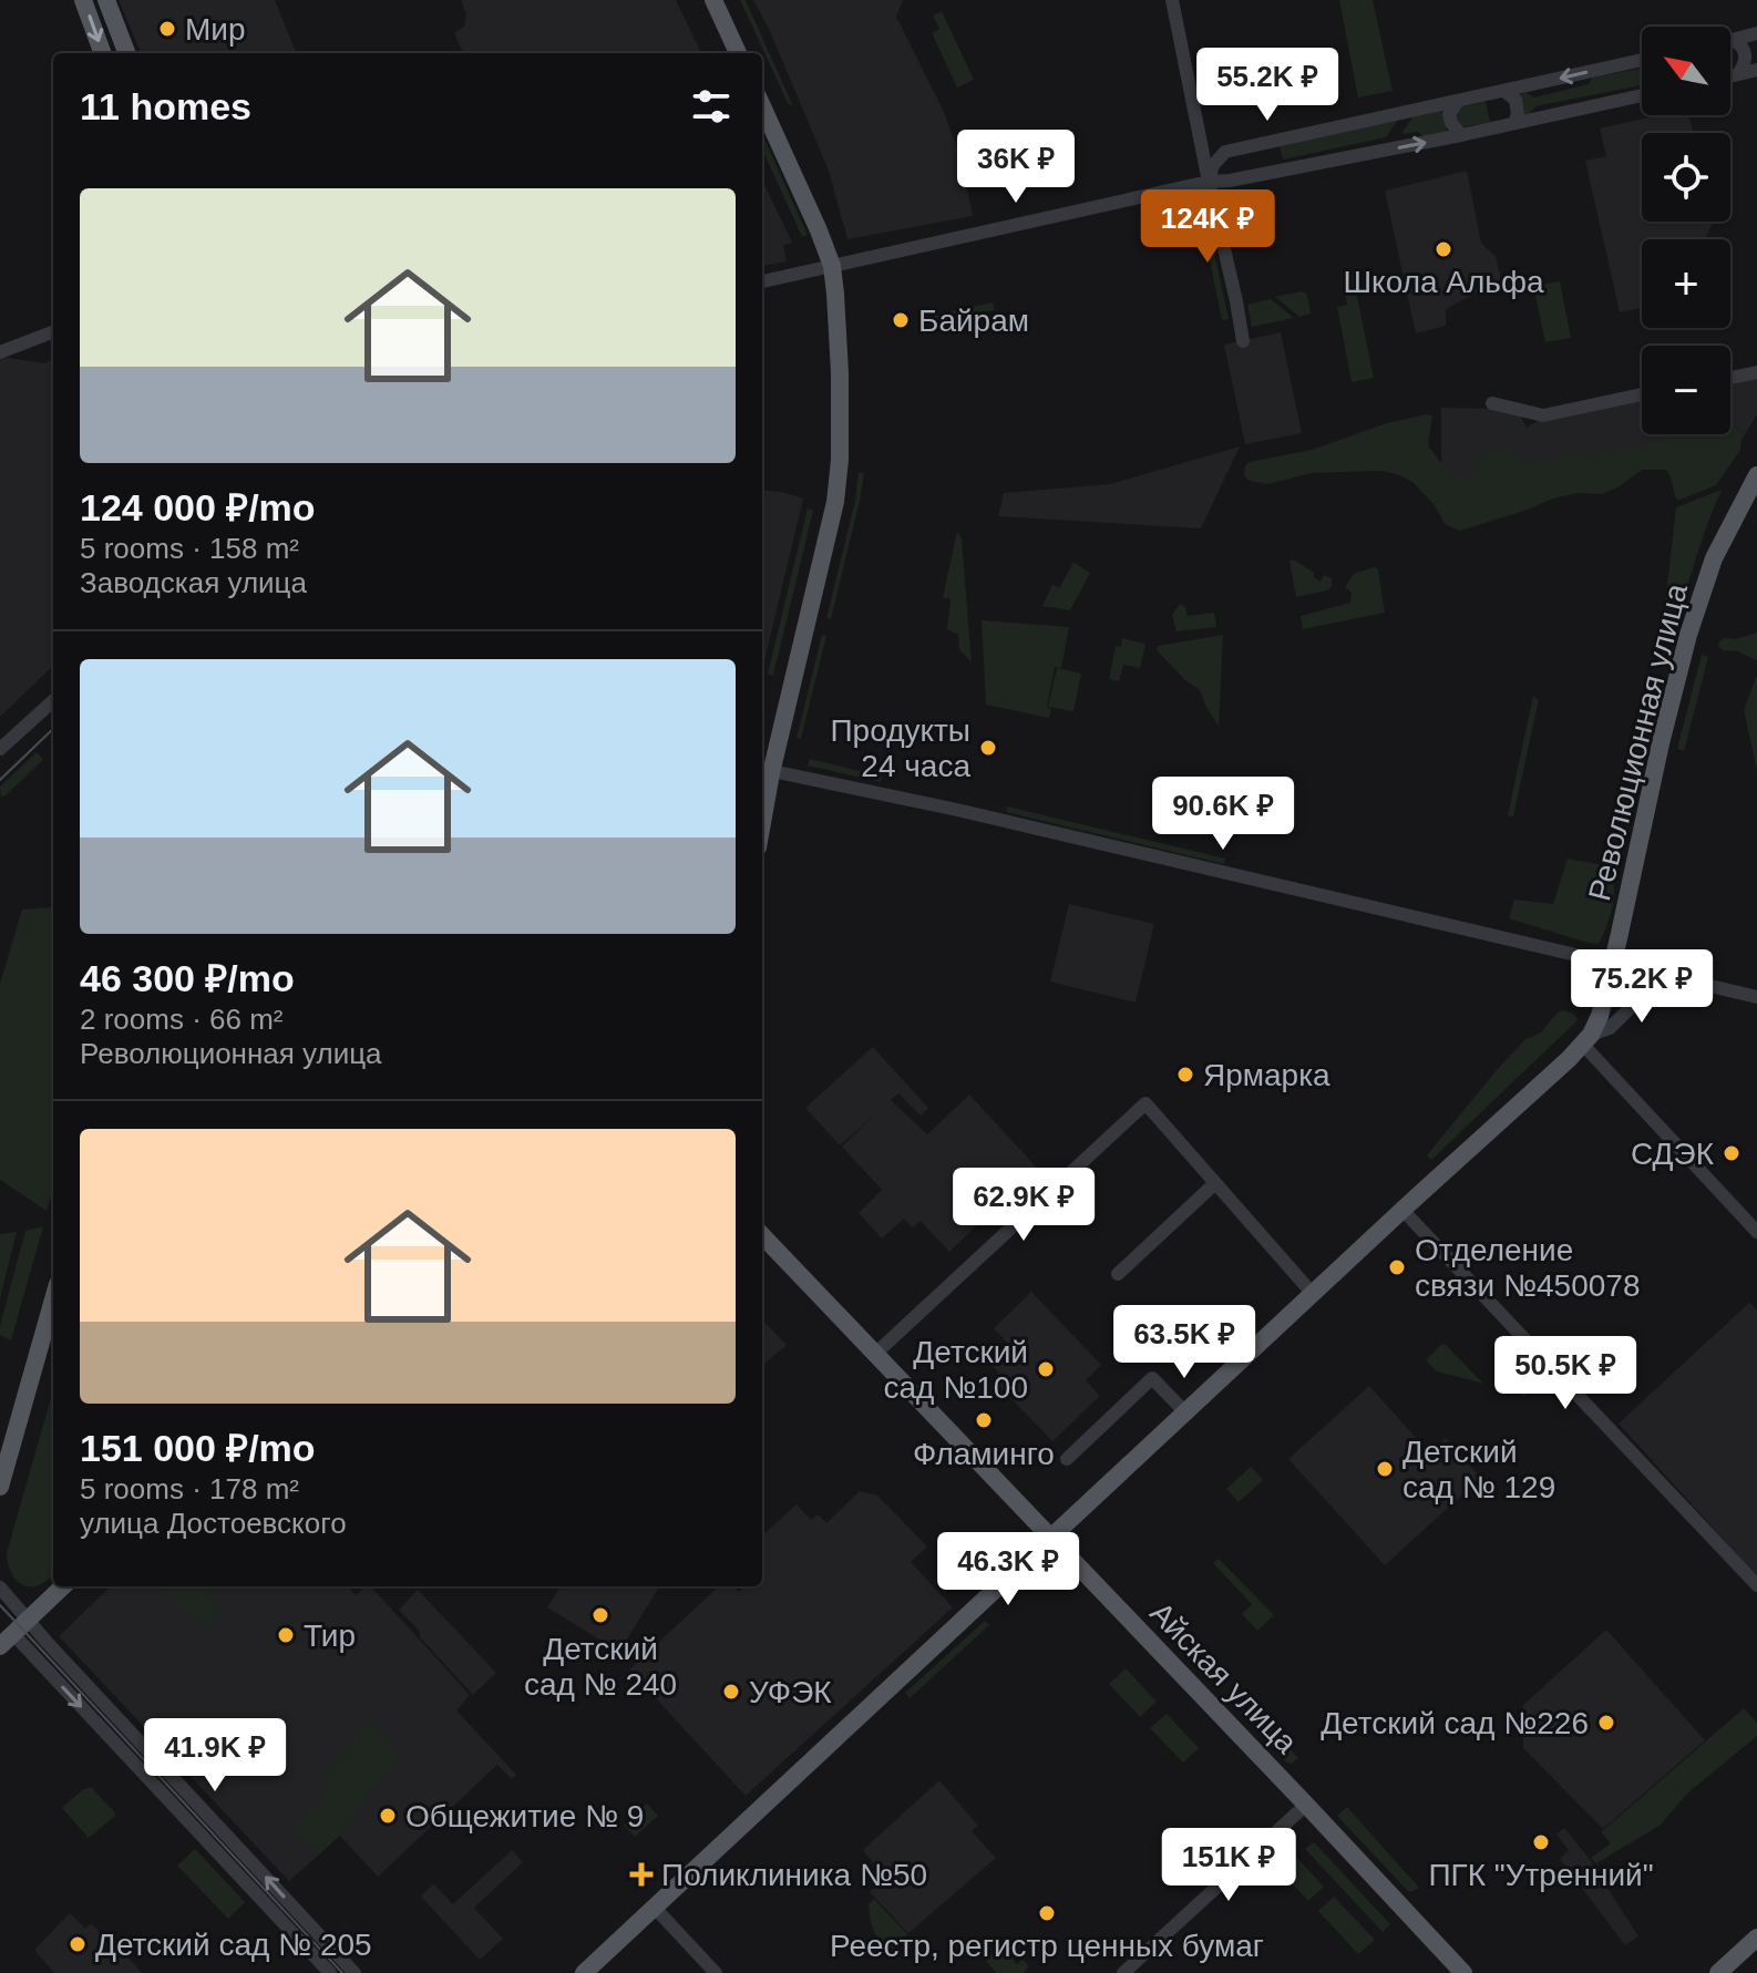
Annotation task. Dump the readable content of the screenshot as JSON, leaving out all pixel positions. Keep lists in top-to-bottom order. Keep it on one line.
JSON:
{"streets":{"main road":["Революционная улица","Айская улица"]},"crossings":[["Революционная улица","Айская улица"]],"places":{"other":["Мир","Школа Альфа","Байрам","Продукты 24 часа","Ярмарка","СДЭК","Отделение связи №450078","Детский сад №100","Фламинго","Детский сад № 129","Детский сад № 240","Тир","УФЭК","Детский сад №226","Общежитие № 9","ПГК \"Утренний\"","Реестр, регистр ценных бумаг","Детский сад № 205"],"health":["Поликлиника №50"]},"north":"top left","page":{"map_buttons":["+","−"],"price":["55.2K ₽","36K ₽","124K ₽","90.6K ₽","75.2K ₽","62.9K ₽","63.5K ₽","50.5K ₽","46.3K ₽","41.9K ₽","151K ₽"],"heading":"11 homes","list":[{"name":"124 000 ₽/mo","note":"5 rooms · 158 m² · Заводская улица"},{"name":"46 300 ₽/mo","note":"2 rooms · 66 m² · Революционная улица"},{"name":"151 000 ₽/mo","note":"5 rooms · 178 m² · улица Достоевского"}]}}
